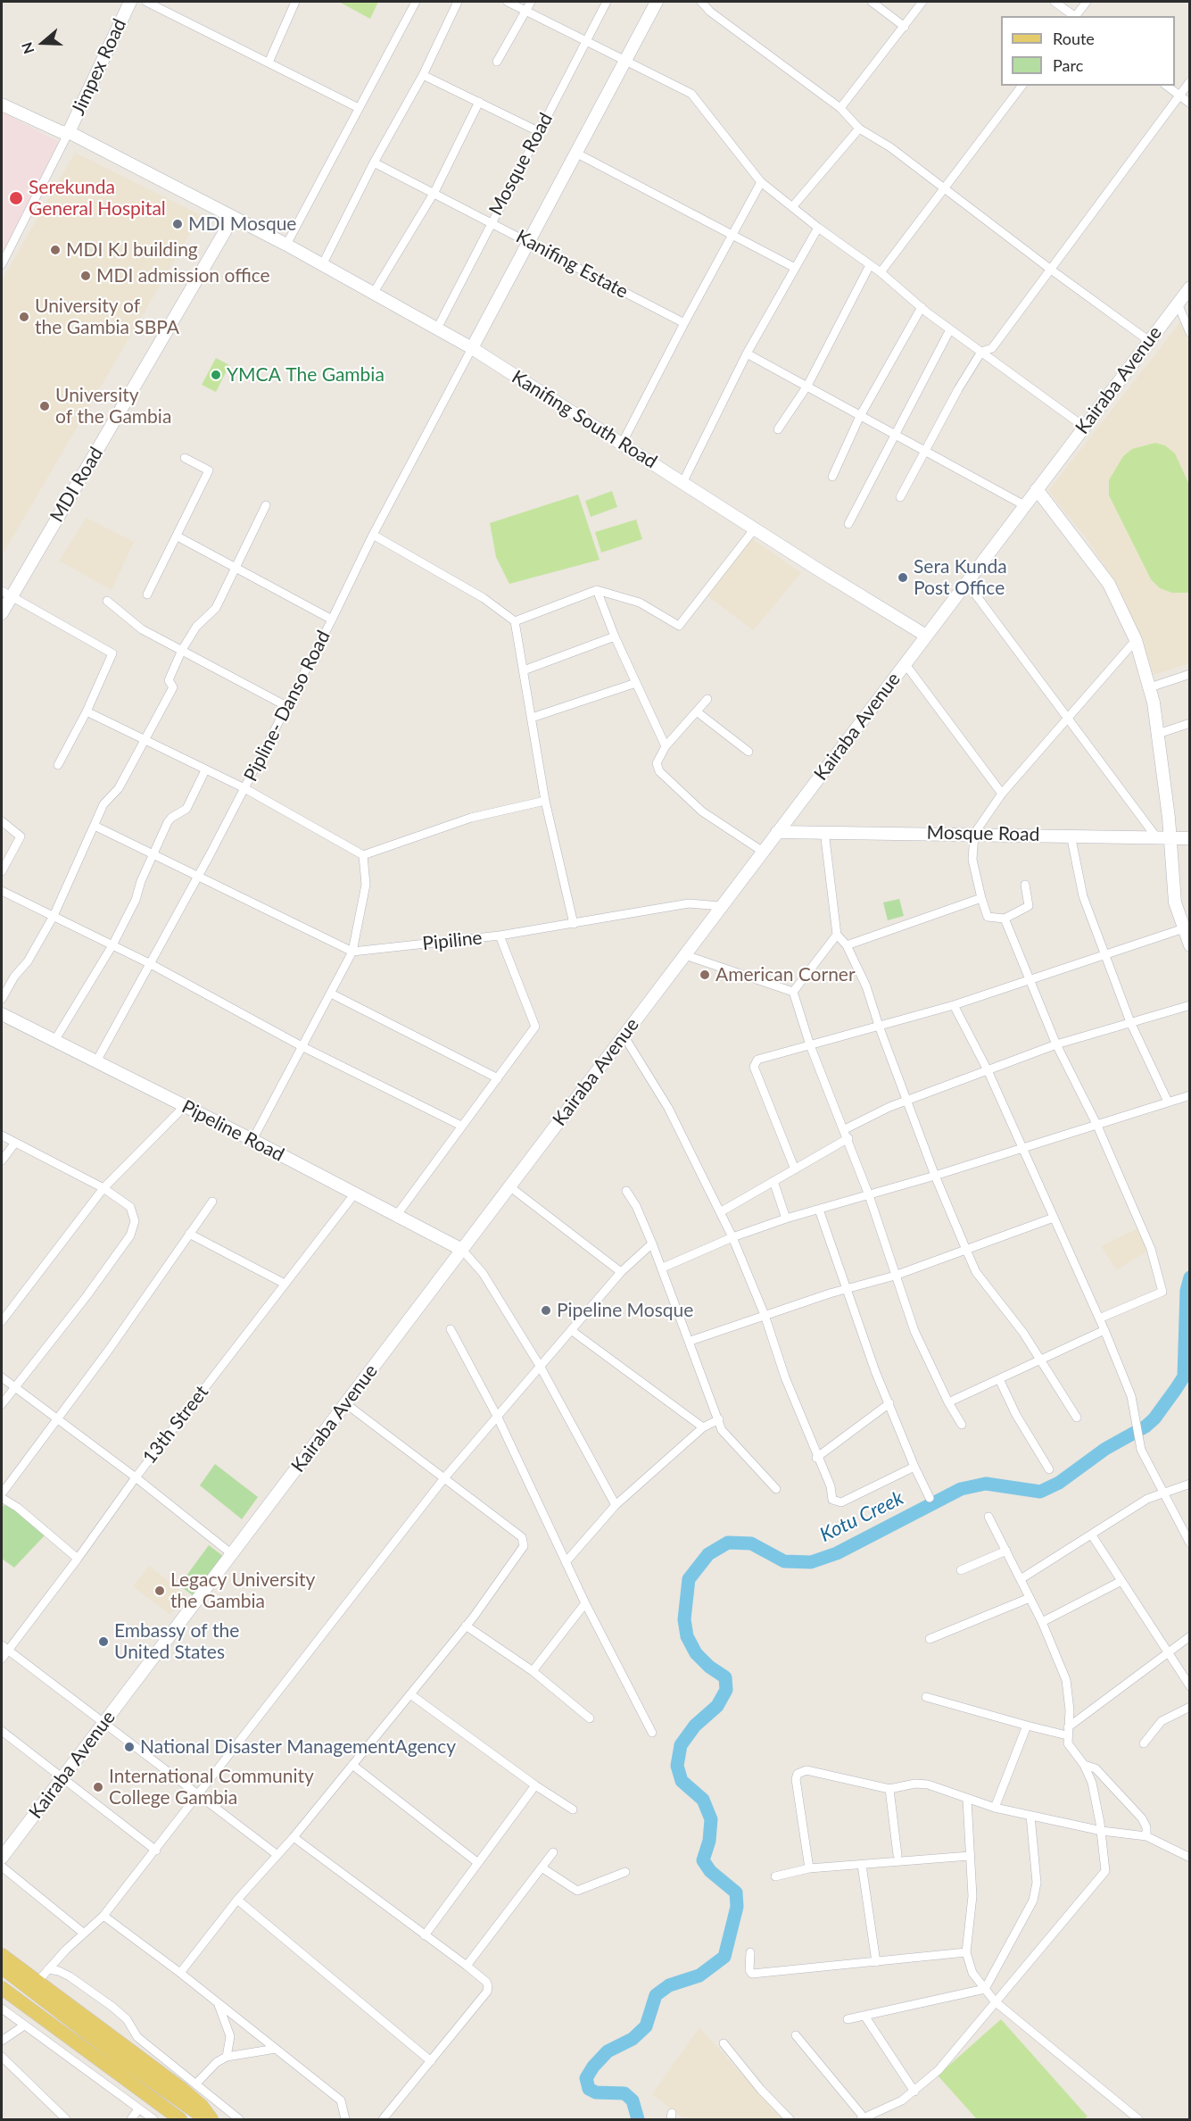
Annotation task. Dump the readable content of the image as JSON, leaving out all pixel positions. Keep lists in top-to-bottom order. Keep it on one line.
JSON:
{"streets":{"street":["Jimpex Road","Mosque Road","Kanifing Estate","Kairaba Avenue","Kanifing South Road","MDI Road","Pipline- Danso Road","Pipiline","Pipeline Road","13th Street"]},"crossings":[["Jimpex Road","Kanifing South Road"],["Mosque Road","Kanifing Estate"],["Mosque Road","Kairaba Avenue"],["Mosque Road","Kanifing South Road"],["Kairaba Avenue","Kanifing South Road"],["Kairaba Avenue","Pipiline"],["Kairaba Avenue","Pipeline Road"],["Kanifing South Road","MDI Road"],["Kanifing South Road","Pipline- Danso Road"],["Pipline- Danso Road","Pipeline Road"],["Pipeline Road","13th Street"]],"water":["Kotu Creek"],"places":["Serekunda General Hospital","MDI Mosque","MDI KJ building","MDI admission office","University of the Gambia SBPA","YMCA The Gambia","University of the Gambia","Sera Kunda Post Office","American Corner","Pipeline Mosque","Legacy University the Gambia","Embassy of the United States","National Disaster ManagementAgency","International Community College Gambia"],"legend":["Route","Parc"],"north":"left"}
